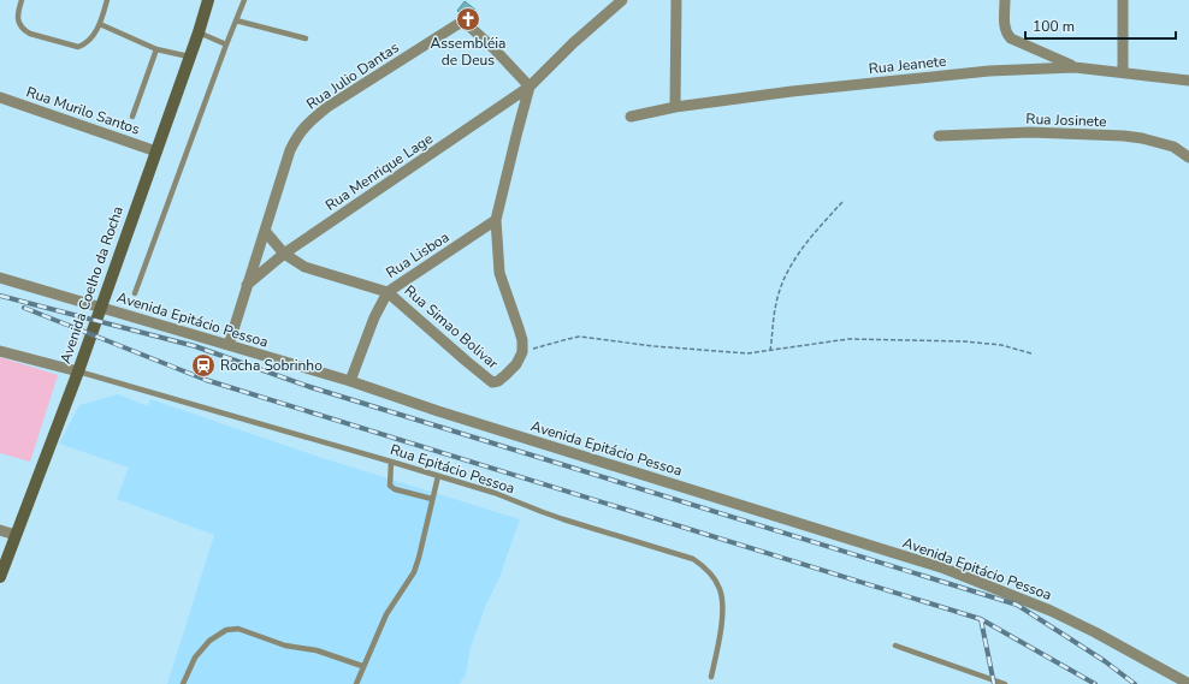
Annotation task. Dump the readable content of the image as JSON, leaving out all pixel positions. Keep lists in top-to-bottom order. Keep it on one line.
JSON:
{"streets":{"main road":["Avenida Coelho da Rocha"],"street":["Rua Jeanete","Rua Julio Dantas","Rua Murilo Santos","Rua Josinete","Rua Menrique Lage","Rua Lisboa","Avenida Epitácio Pessoa","Rua Simao Bolivar"],"lane":["Rua Epitácio Pessoa"]},"crossings":[["Rua Julio Dantas","Rua Menrique Lage"],["Rua Julio Dantas","Avenida Epitácio Pessoa"],["Rua Julio Dantas","Rua Simao Bolivar"],["Rua Murilo Santos","Avenida Coelho da Rocha"],["Rua Menrique Lage","Rua Simao Bolivar"],["Rua Lisboa","Avenida Epitácio Pessoa"],["Rua Lisboa","Rua Simao Bolivar"],["Avenida Coelho da Rocha","Avenida Epitácio Pessoa"],["Avenida Coelho da Rocha","Rua Epitácio Pessoa"]],"places":{"church":["Assembléia de Deus"],"station":["Rocha Sobrinho"]},"scale_bar":"100 m"}
